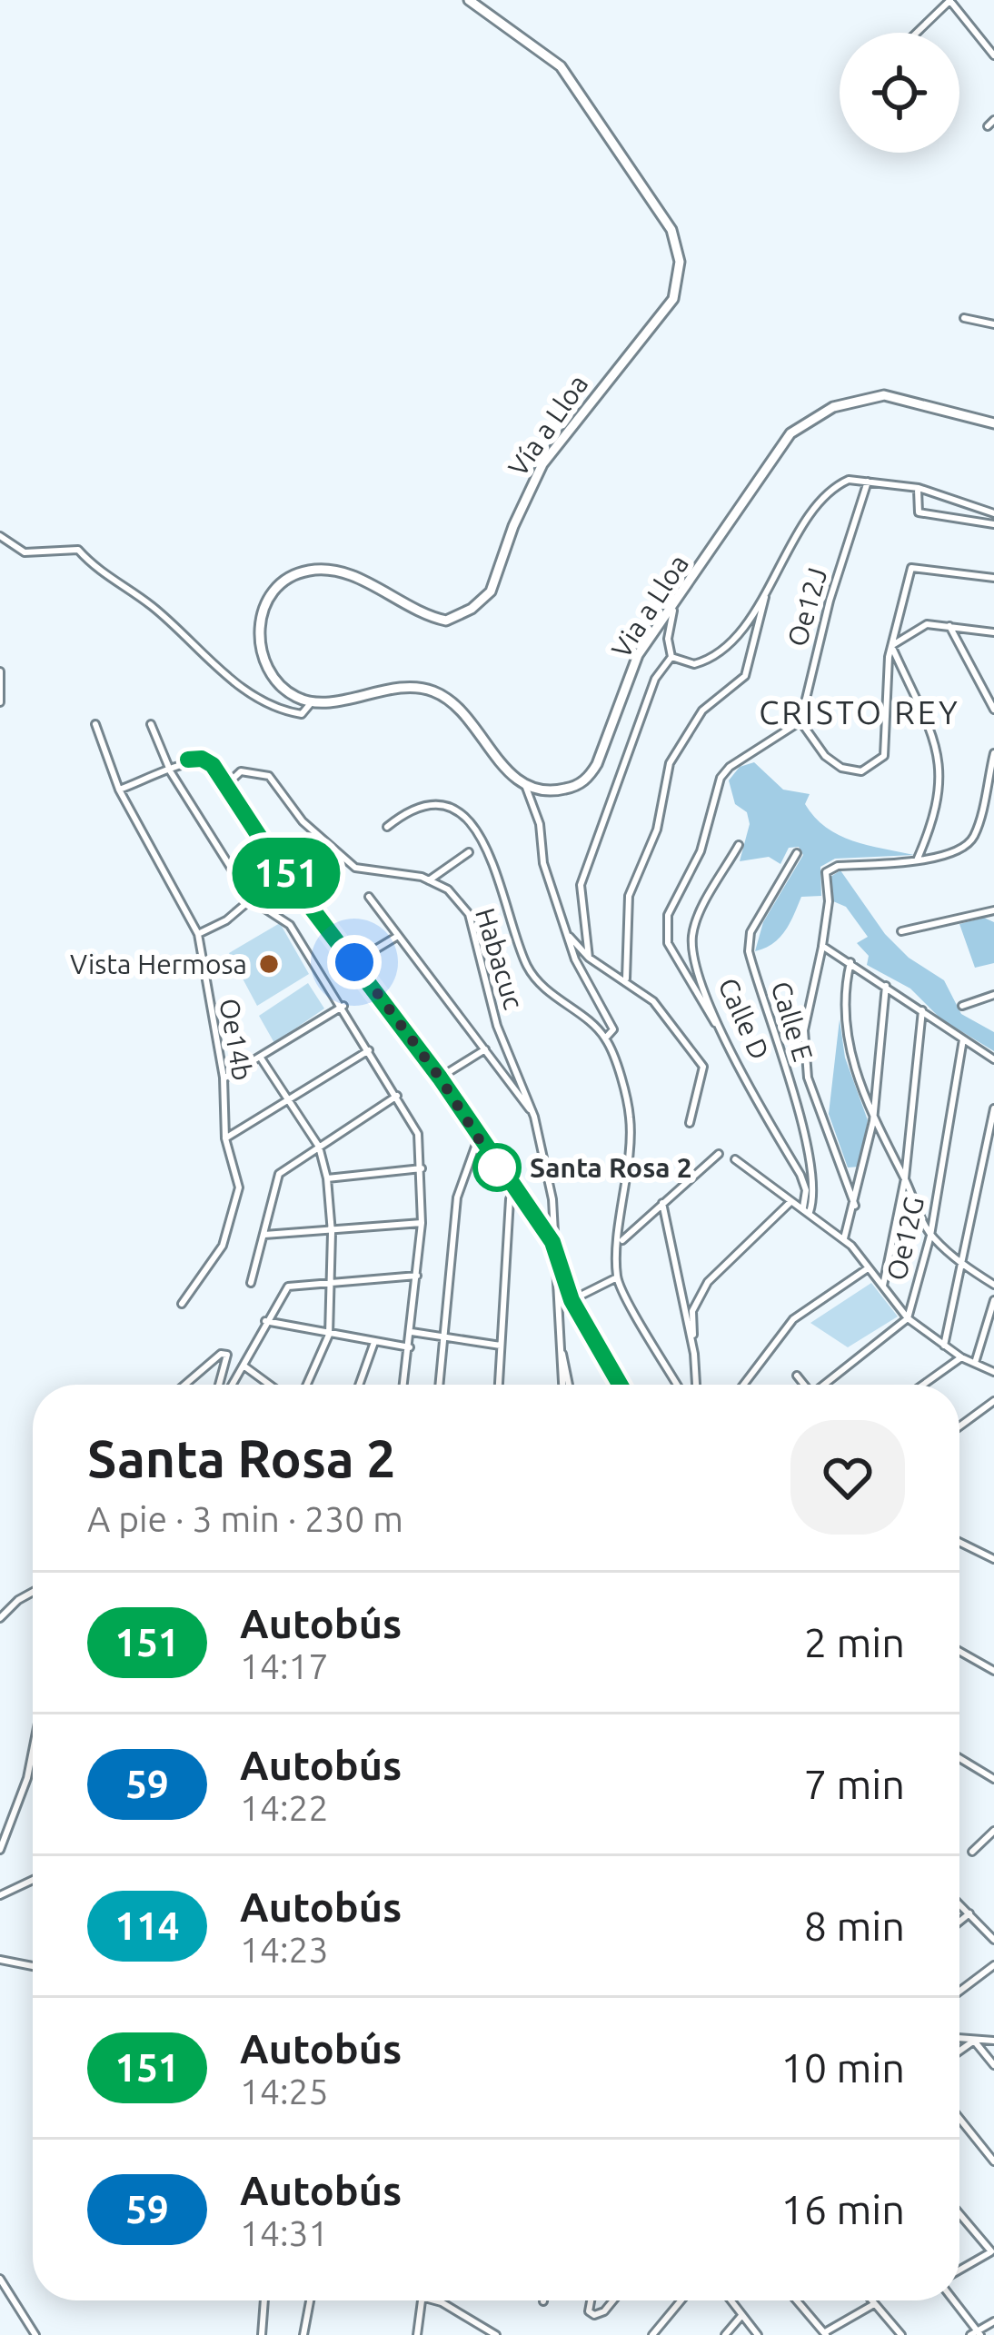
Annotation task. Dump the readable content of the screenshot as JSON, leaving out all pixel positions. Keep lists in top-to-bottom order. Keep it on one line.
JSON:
{"streets":{"street":["Vía a Lloa","Via a Lloa","Oe12J","Habacuc","Calle D","Calle E","Oe14b","Oe12G"]},"crossings":[["Calle D","Calle E"]],"districts":["CRISTO REY"],"places":["Vista Hermosa","Santa Rosa 2"],"lines":["bus line 151"],"page":{"on_map":"151","heading":["Santa Rosa 2","A pie · 3 min · 230 m"],"list":[{"mark":"151","name":"Autobús","note":"14:17","value":"2 min"},{"mark":"59","name":"Autobús","note":"14:22","value":"7 min"},{"mark":"114","name":"Autobús","note":"14:23","value":"8 min"},{"mark":"151","name":"Autobús","note":"14:25","value":"10 min"},{"mark":"59","name":"Autobús","note":"14:31","value":"16 min"}]}}
